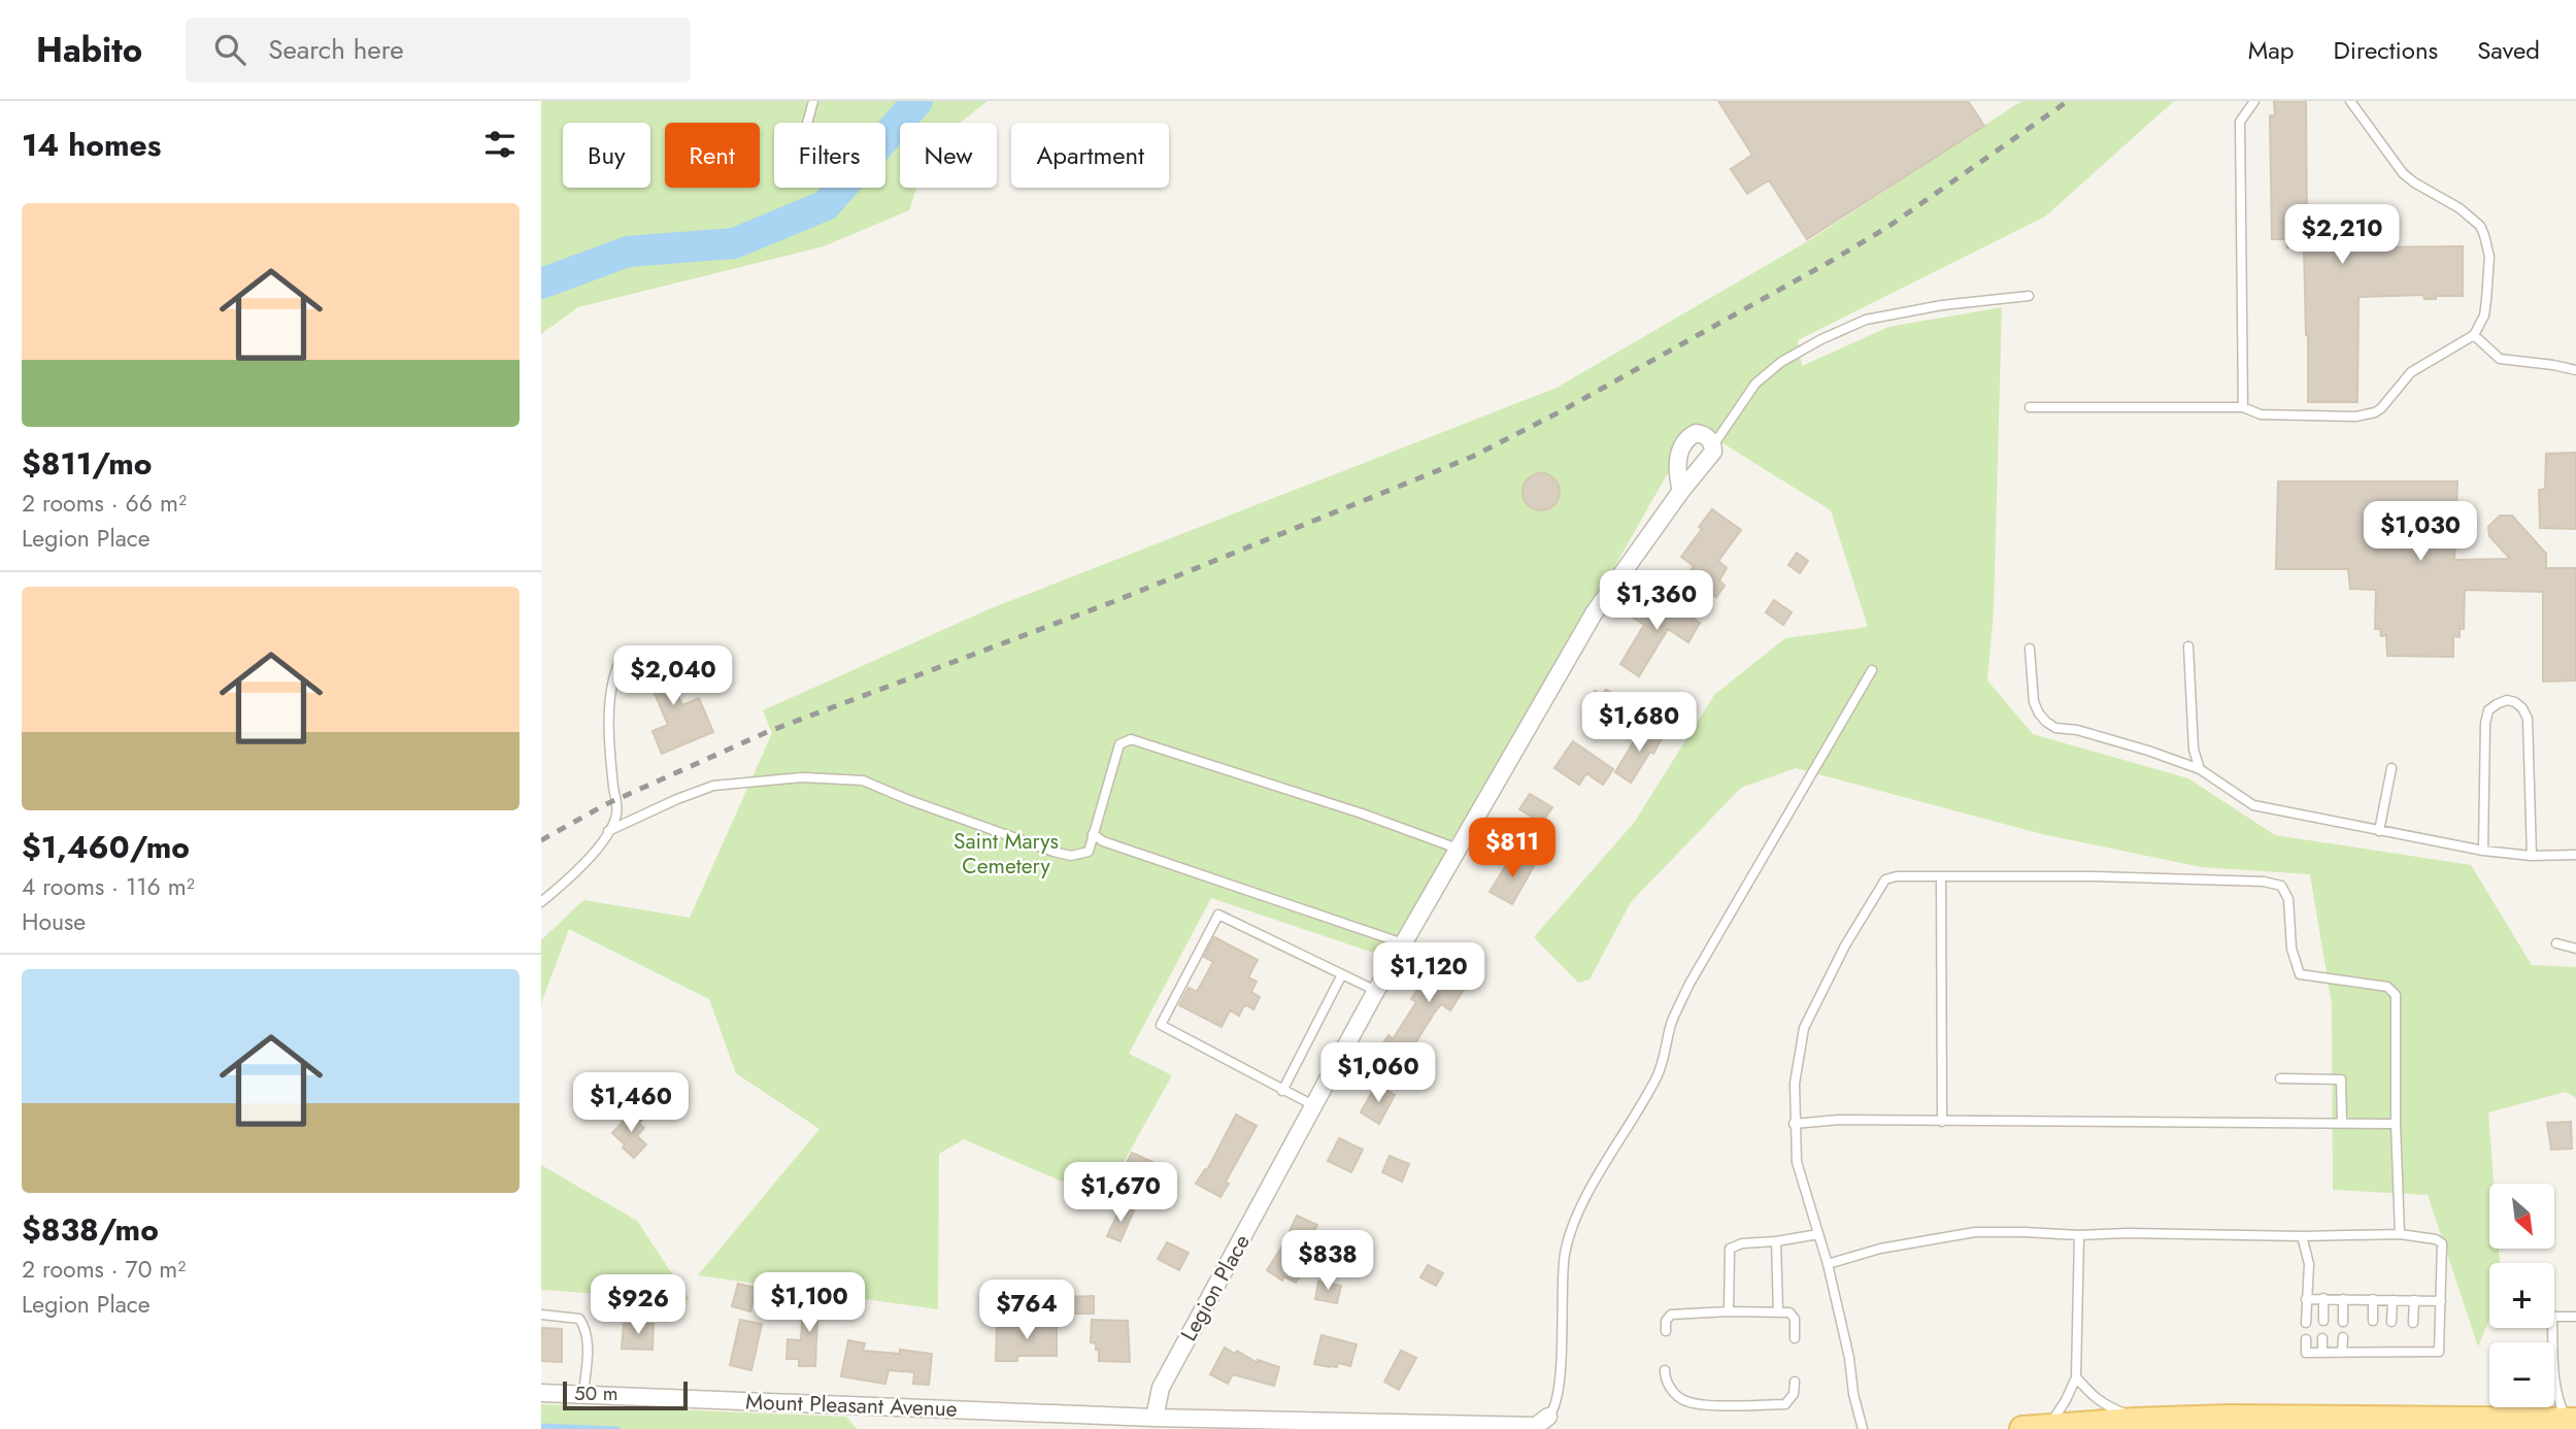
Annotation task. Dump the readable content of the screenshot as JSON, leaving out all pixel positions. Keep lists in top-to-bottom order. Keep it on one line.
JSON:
{"streets":{"street":["Legion Place","Mount Pleasant Avenue"]},"crossings":[["Legion Place","Mount Pleasant Avenue"]],"parks":["Saint Marys Cemetery"],"scale_bar":"50 m","north":"bottom right","page":{"header":"Habito","search":"Search here","nav":["Map","Directions","Saved"],"heading":"14 homes","chip":["Buy","Rent","Filters","New","Apartment"],"list":[{"name":"$811/mo","note":"2 rooms · 66 m² · Legion Place"},{"name":"$1,460/mo","note":"4 rooms · 116 m² · House"},{"name":"$838/mo","note":"2 rooms · 70 m² · Legion Place"}],"price":["$2,210","$1,030","$1,360","$2,040","$1,680","$811","$1,120","$1,060","$1,460","$1,670","$838","$1,100","$926","$764"],"map_buttons":["+","−"],"scale":"50 m"}}
